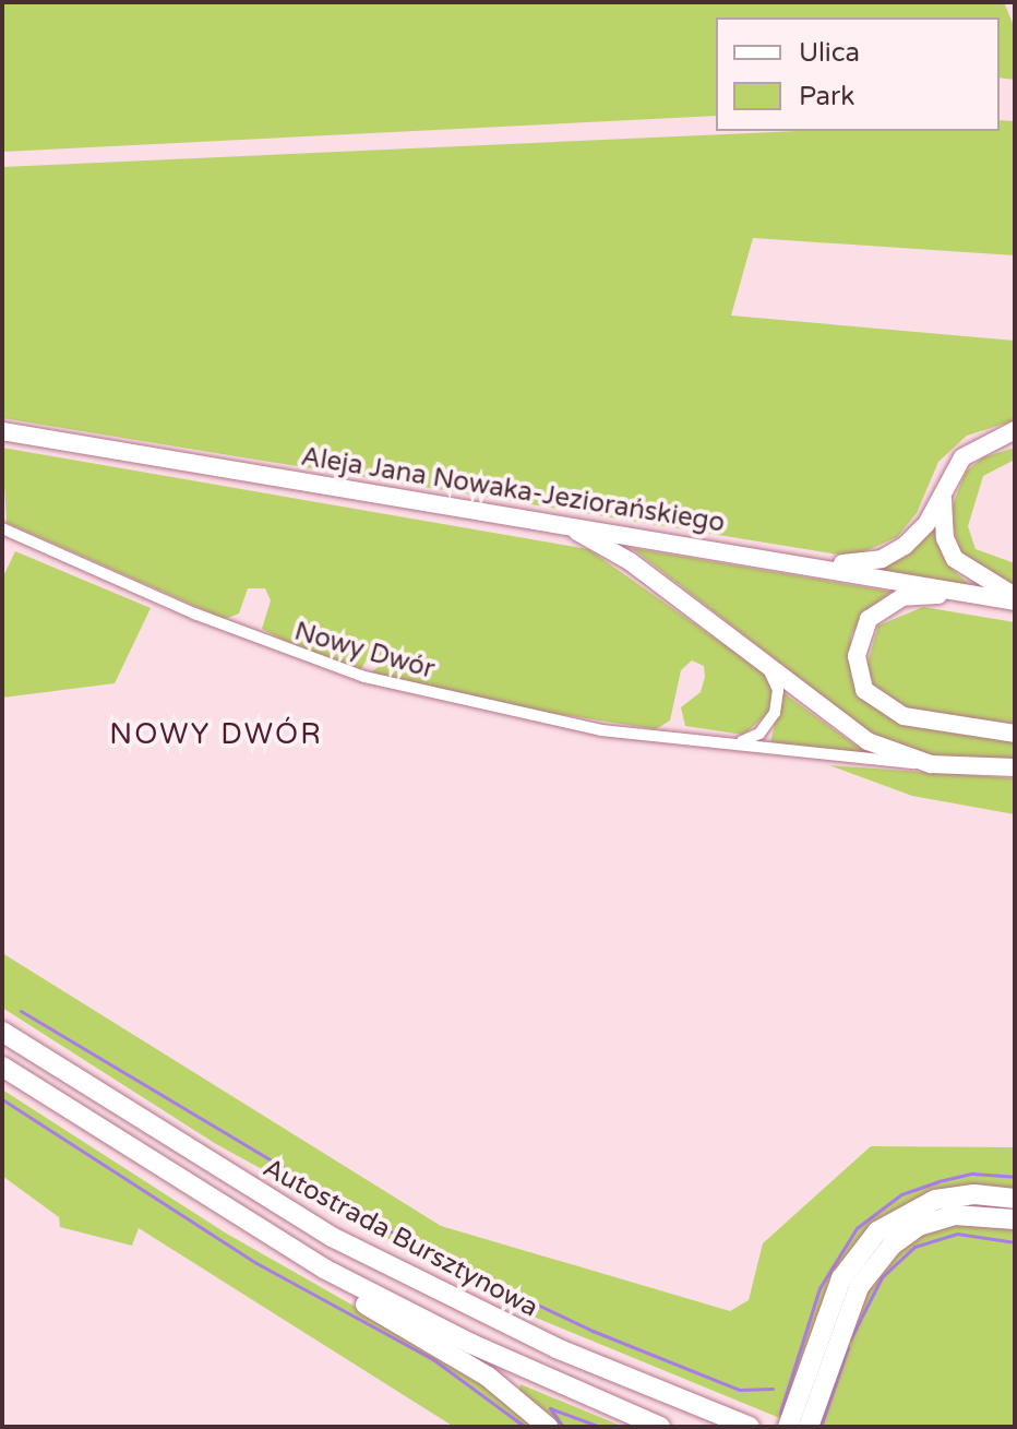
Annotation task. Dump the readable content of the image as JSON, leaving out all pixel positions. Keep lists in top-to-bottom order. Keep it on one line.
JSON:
{"streets":{"highway":["Autostrada Bursztynowa"],"main road":["Aleja Jana Nowaka-Jeziorańskiego"],"street":["Nowy Dwór"]},"districts":["NOWY DWÓR"],"legend":["Ulica","Park"]}
